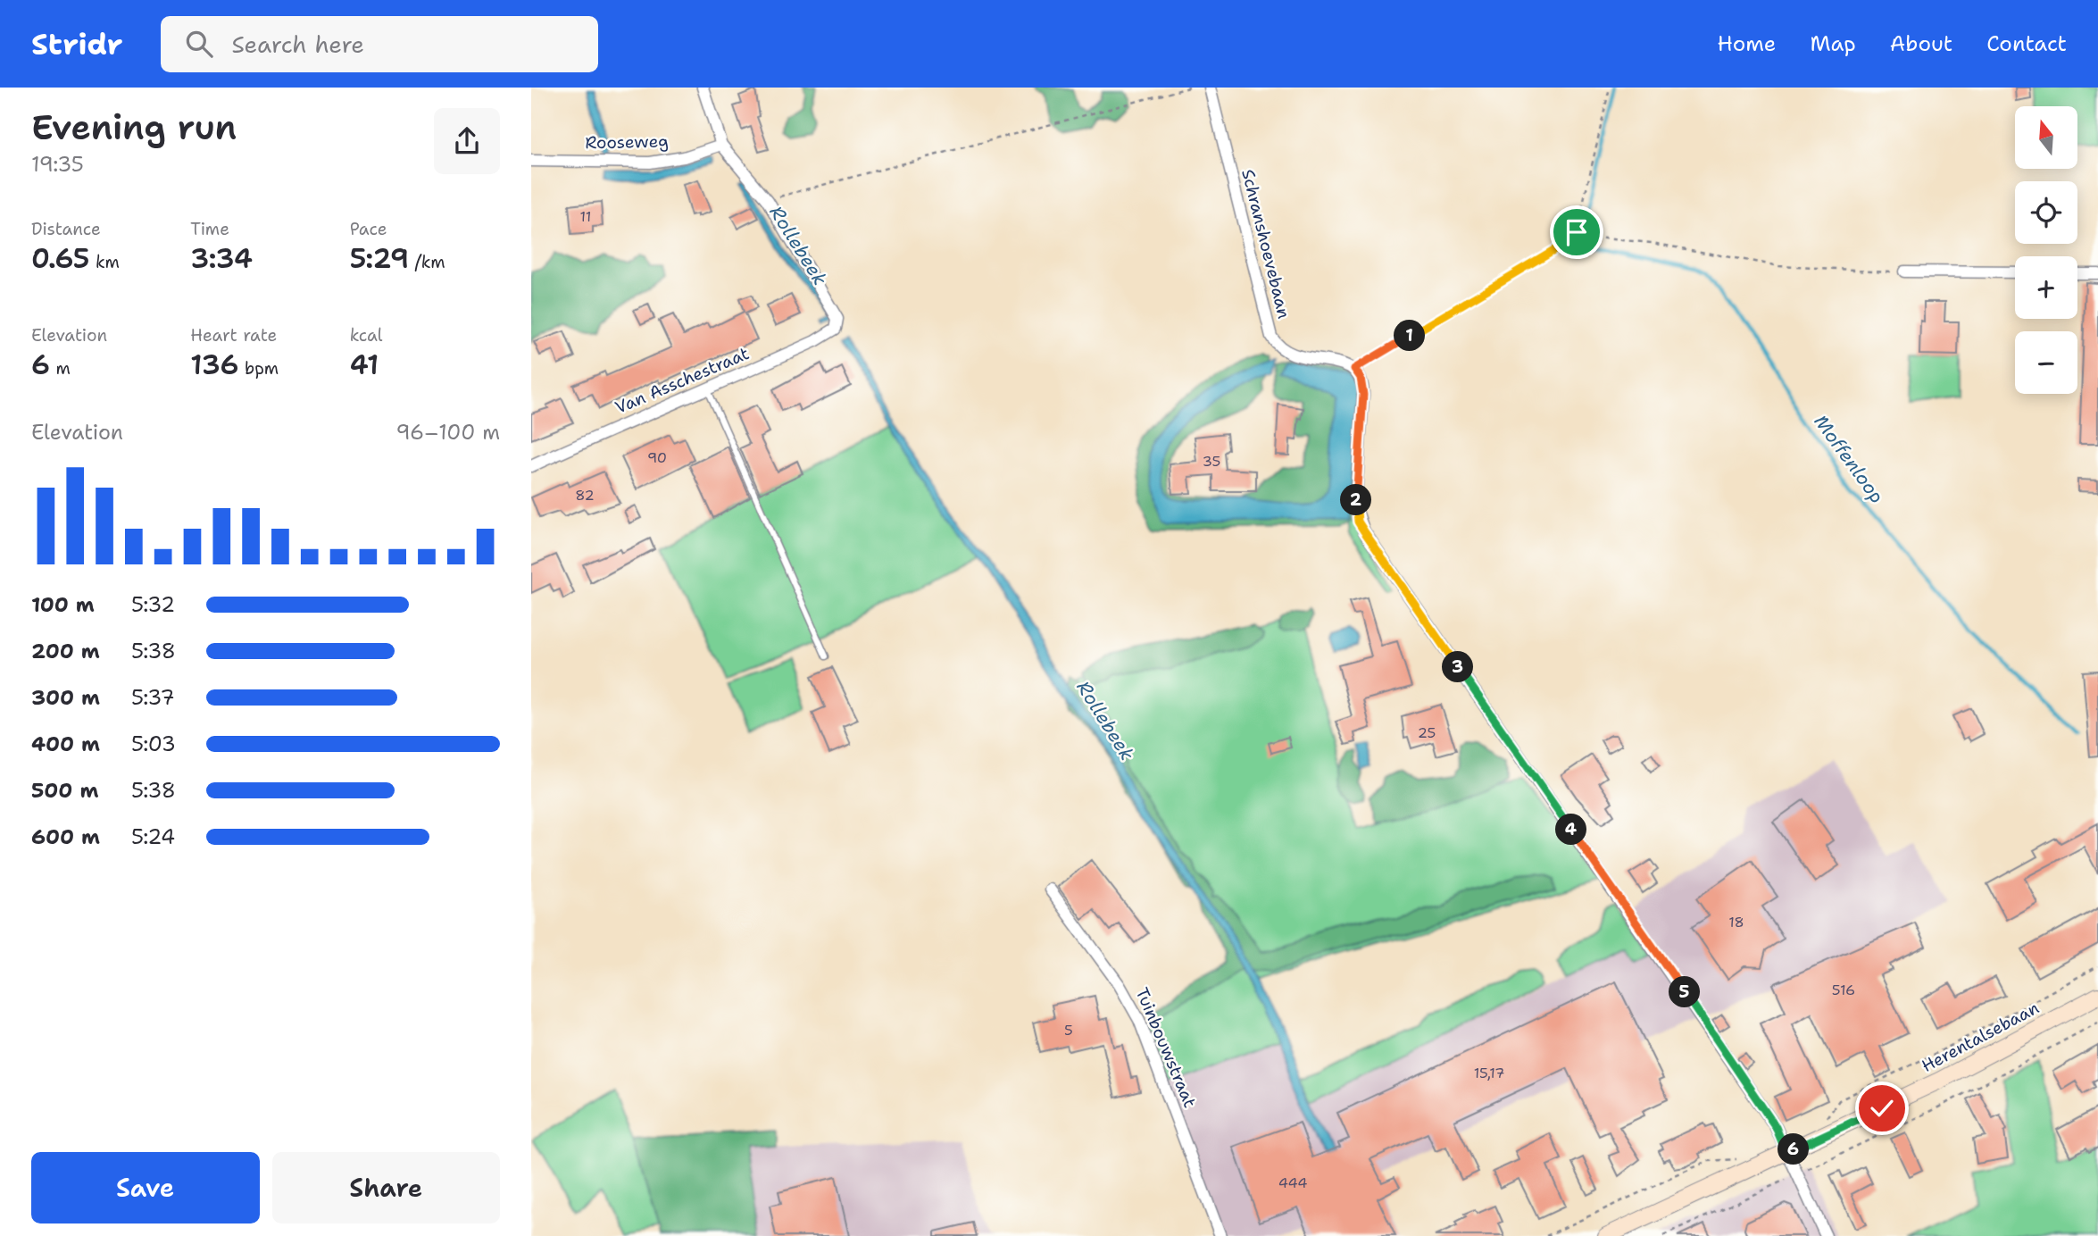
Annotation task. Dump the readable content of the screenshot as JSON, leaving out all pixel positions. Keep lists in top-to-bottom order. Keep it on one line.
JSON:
{"streets":{"main road":["Herentalsebaan"],"street":["Rooseweg","Schranshoevebaan","Van Asschestraat","Tuinbouwstraat"]},"water":["Rollebeek","Moffenloop"],"house_numbers":["11","90","35","82","25","18","516","5","15,17","444"],"north":"top","page":{"header":"Stridr","search":"Search here","nav":["Home","Map","About","Contact"],"heading":["Evening run","19:35"],"map_buttons":["+","−"],"stats":[["Distance","0.65 km"],["Time","3:34"],["Pace","5:29 /km"],["Elevation","6 m"],["Heart rate","136 bpm"],["kcal","41"]],"pins":["1","2","3","4","5","6"],"chart":["Elevation","96–100 m"],"list":[{"name":"100 m","note":"5:32"},{"name":"200 m","note":"5:38"},{"name":"300 m","note":"5:37"},{"name":"400 m","note":"5:03"},{"name":"500 m","note":"5:38"},{"name":"600 m","note":"5:24"}],"buttons":["Save","Share"]}}
